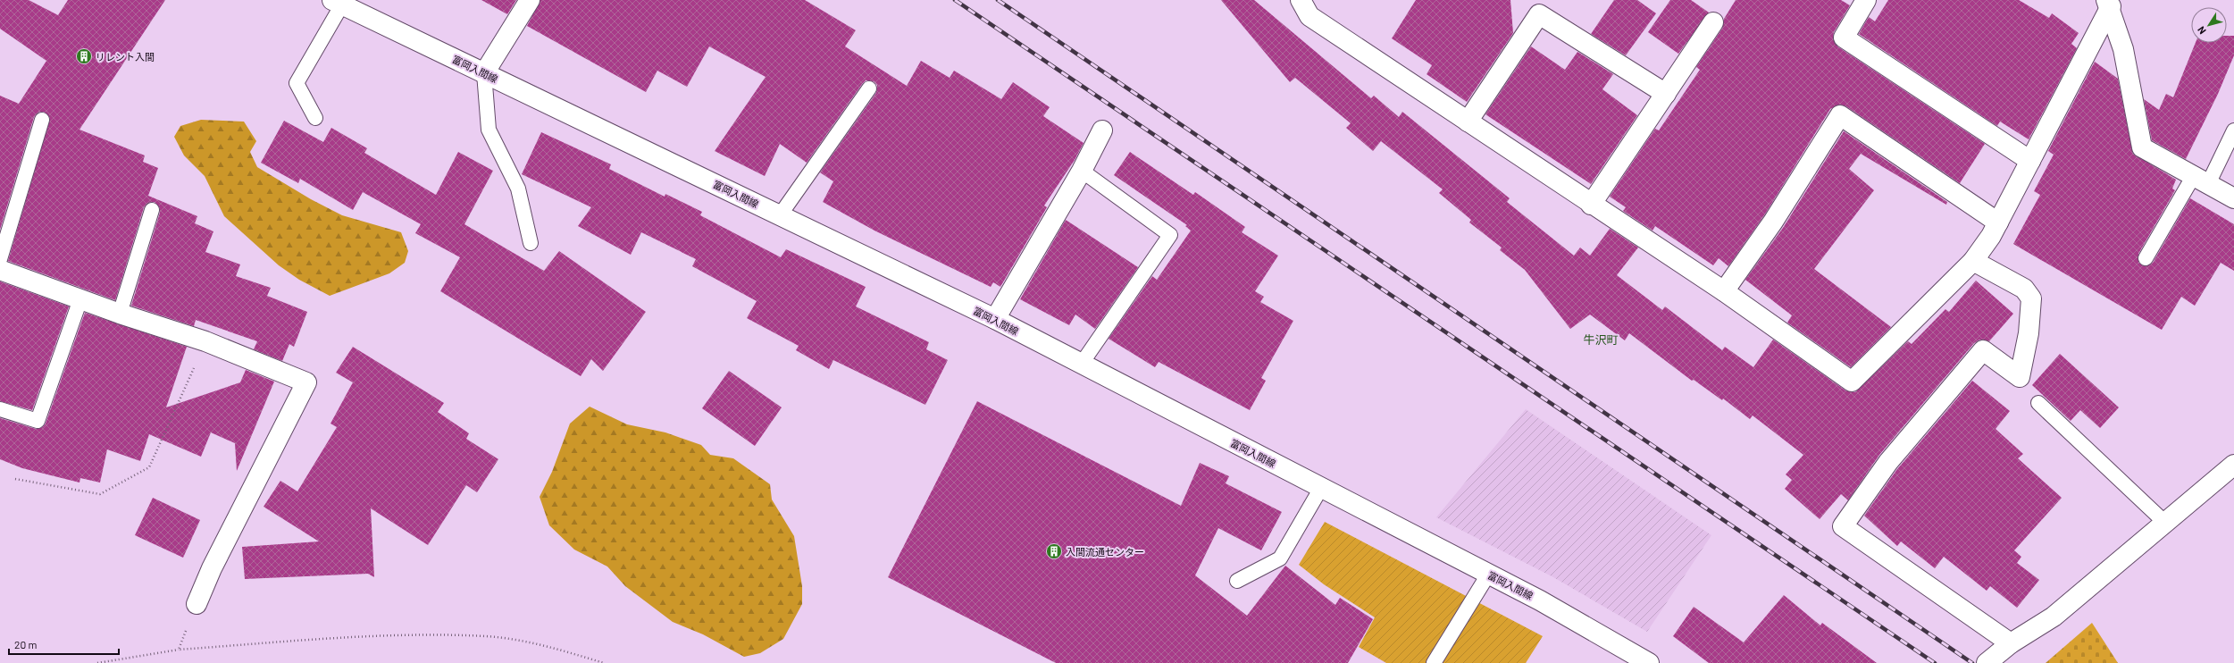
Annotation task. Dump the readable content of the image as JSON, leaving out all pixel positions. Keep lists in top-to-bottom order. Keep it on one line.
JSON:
{"streets":{"street":["富岡入間線"]},"districts":["牛沢町"],"places":{"building":["リレント入間","入間流通センター"]},"scale_bar":"20 m","north":"bottom left"}
